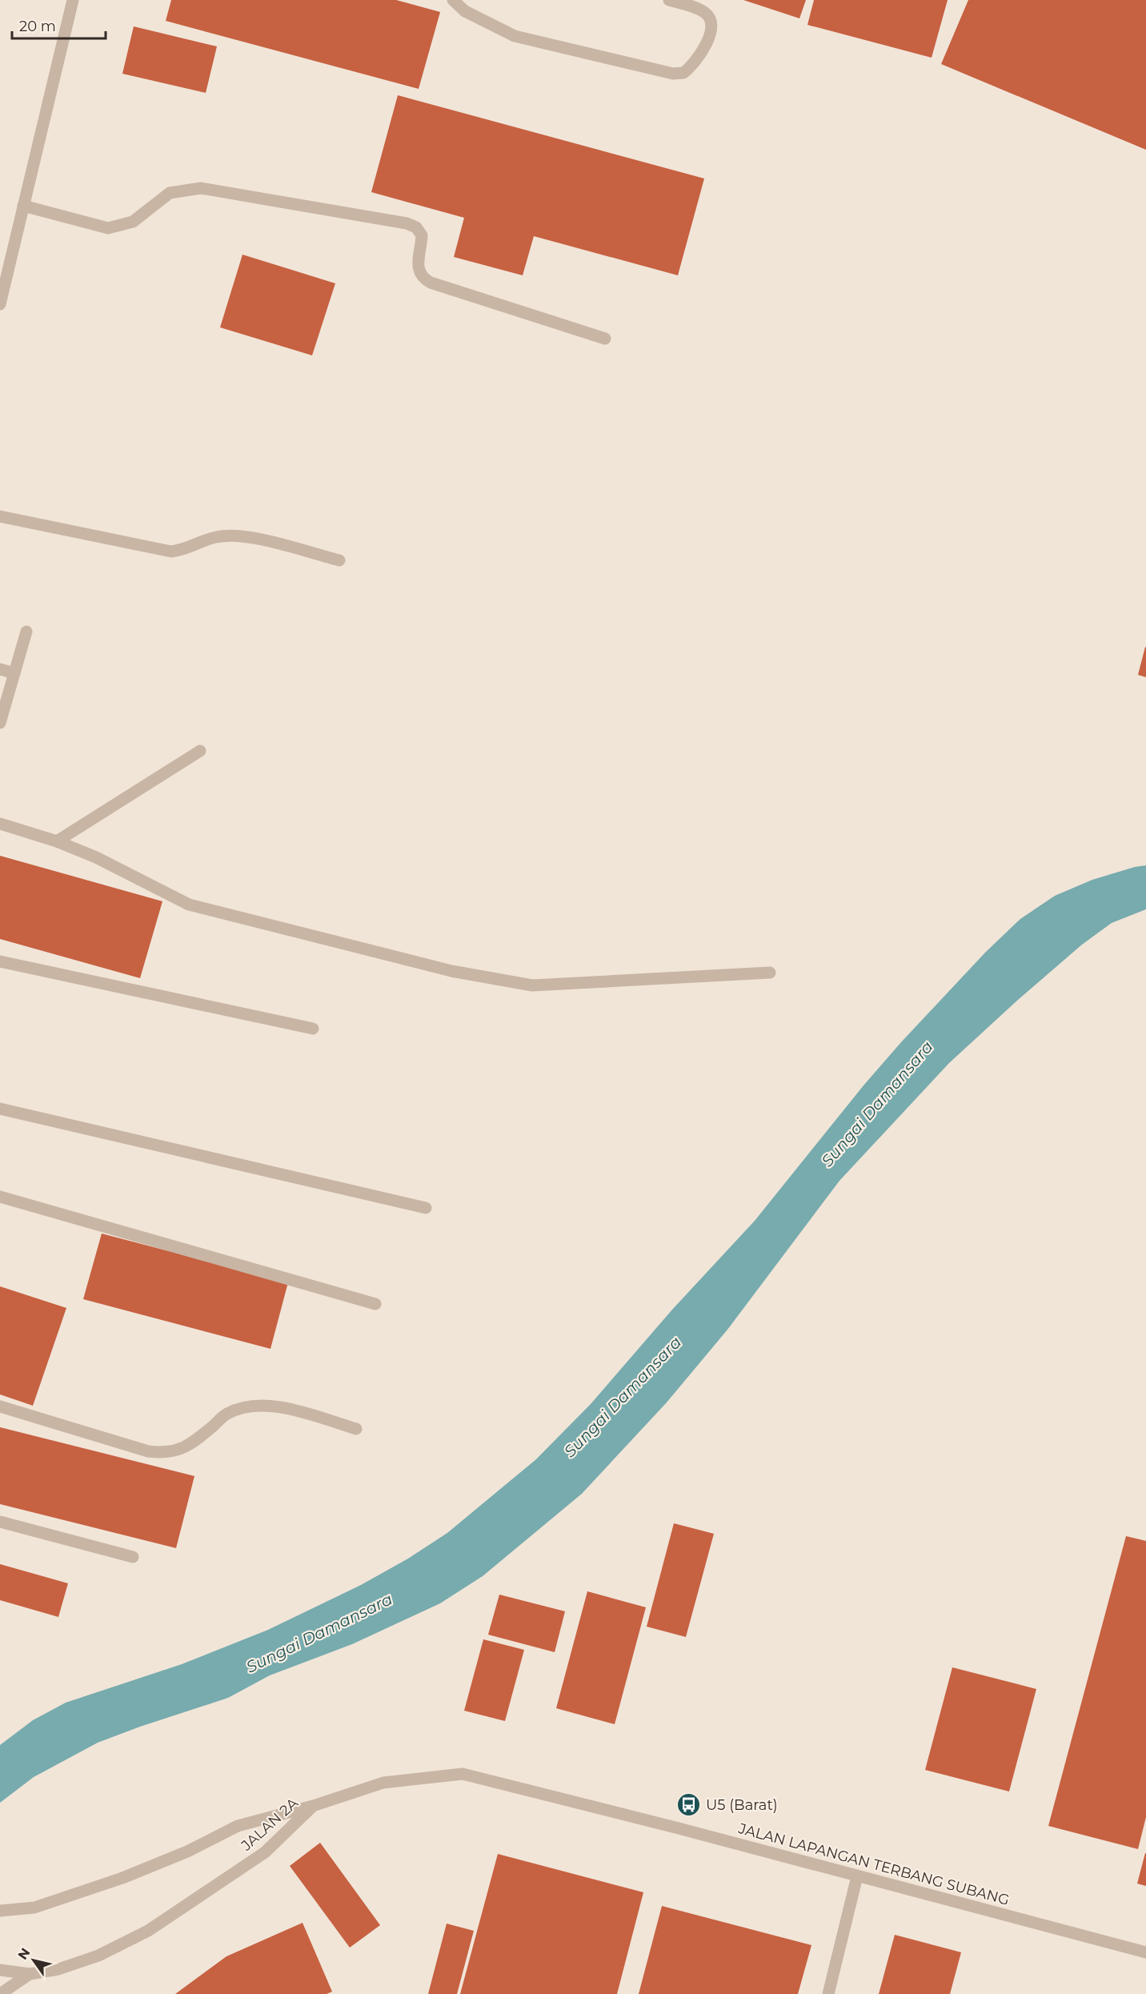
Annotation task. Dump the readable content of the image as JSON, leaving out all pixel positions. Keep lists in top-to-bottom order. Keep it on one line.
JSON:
{"streets":{"street":["JALAN 2A","JALAN LAPANGAN TERBANG SUBANG"]},"crossings":[["JALAN 2A","JALAN LAPANGAN TERBANG SUBANG"]],"water":["Sungai Damansara"],"places":{"bus stop":["U5 (Barat)"]},"scale_bar":"20 m","north":"top left"}
